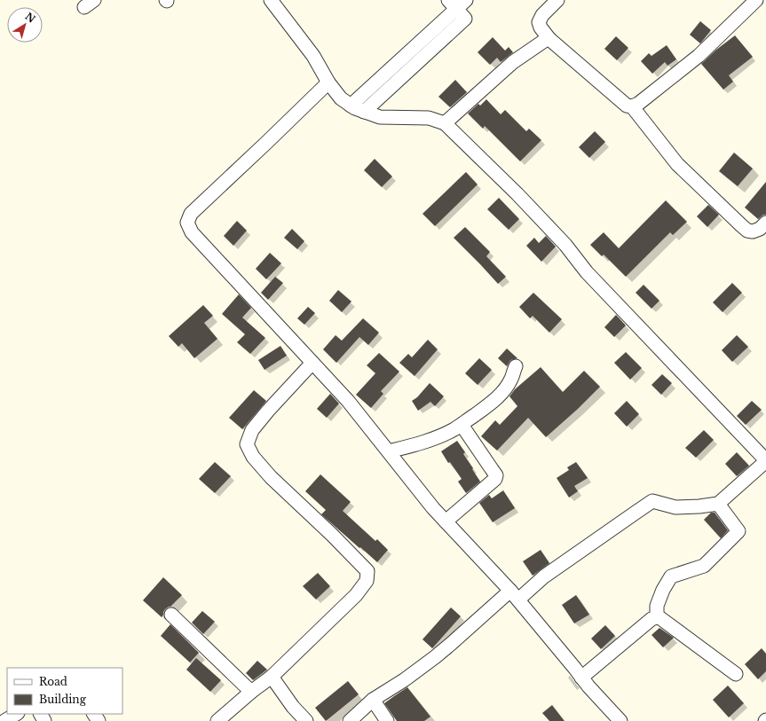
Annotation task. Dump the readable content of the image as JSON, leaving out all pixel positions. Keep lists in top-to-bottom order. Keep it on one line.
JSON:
{"legend":["Road","Building"],"north":"top right"}
